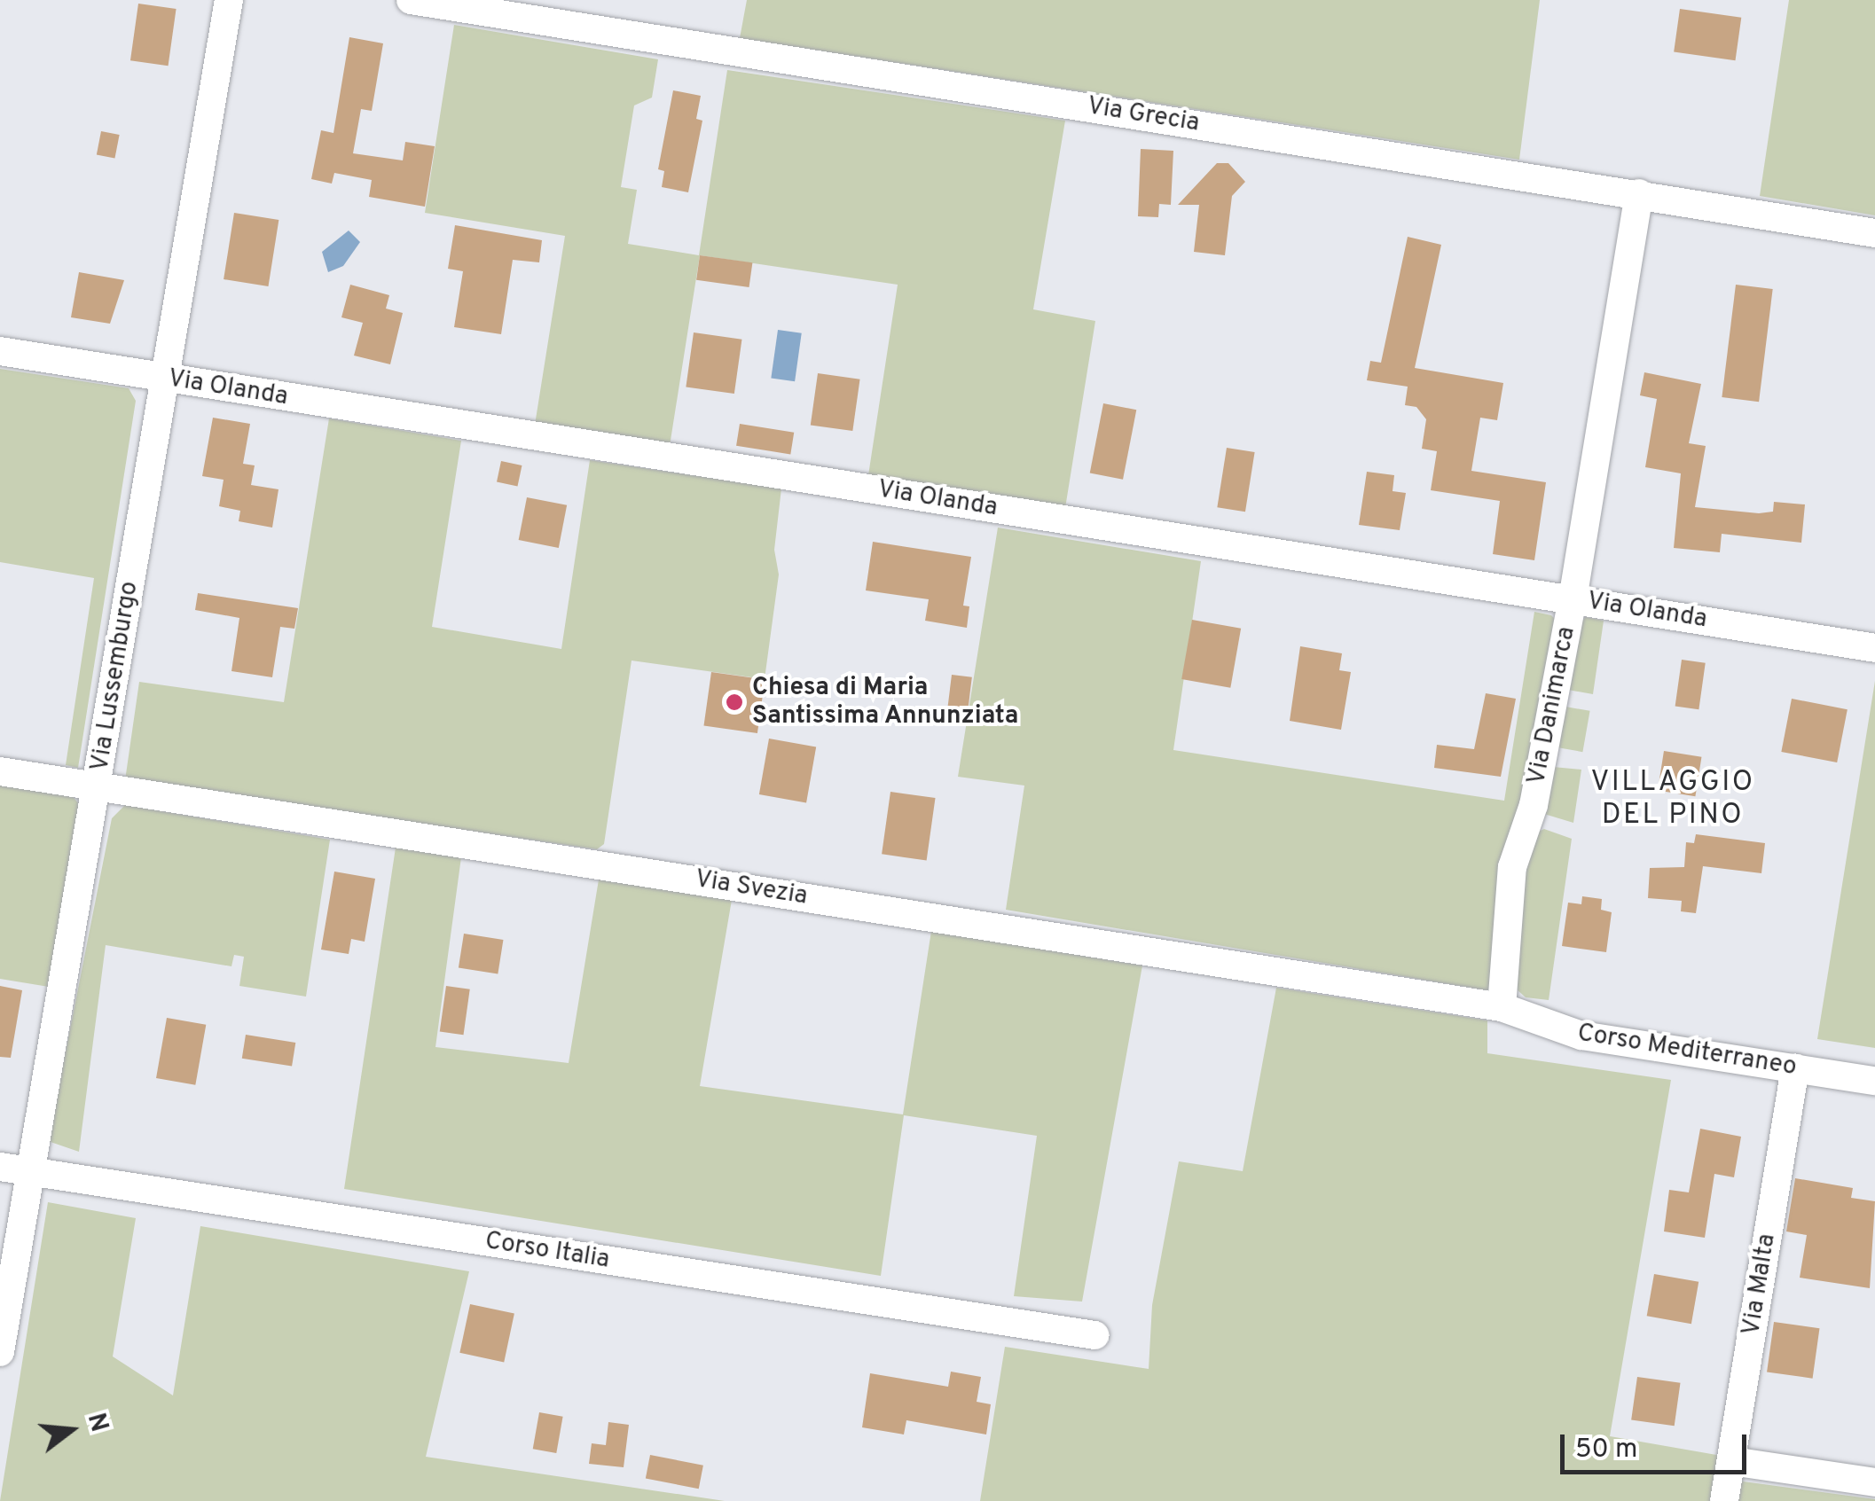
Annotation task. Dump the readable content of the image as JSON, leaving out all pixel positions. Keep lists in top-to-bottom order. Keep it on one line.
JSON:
{"streets":{"street":["Via Grecia","Via Olanda","Via Lussemburgo","Via Danimarca","Via Svezia","Corso Mediterraneo","Corso Italia","Via Malta"]},"crossings":[["Via Grecia","Via Danimarca"],["Via Olanda","Via Lussemburgo"],["Via Olanda","Via Danimarca"],["Via Lussemburgo","Via Svezia"],["Via Lussemburgo","Corso Italia"],["Via Danimarca","Via Svezia"],["Via Danimarca","Corso Mediterraneo"],["Via Svezia","Corso Mediterraneo"],["Corso Mediterraneo","Via Malta"]],"districts":["VILLAGGIO DEL PINO"],"places":["Chiesa di Maria Santissima Annunziata"],"scale_bar":"50 m","north":"right"}
